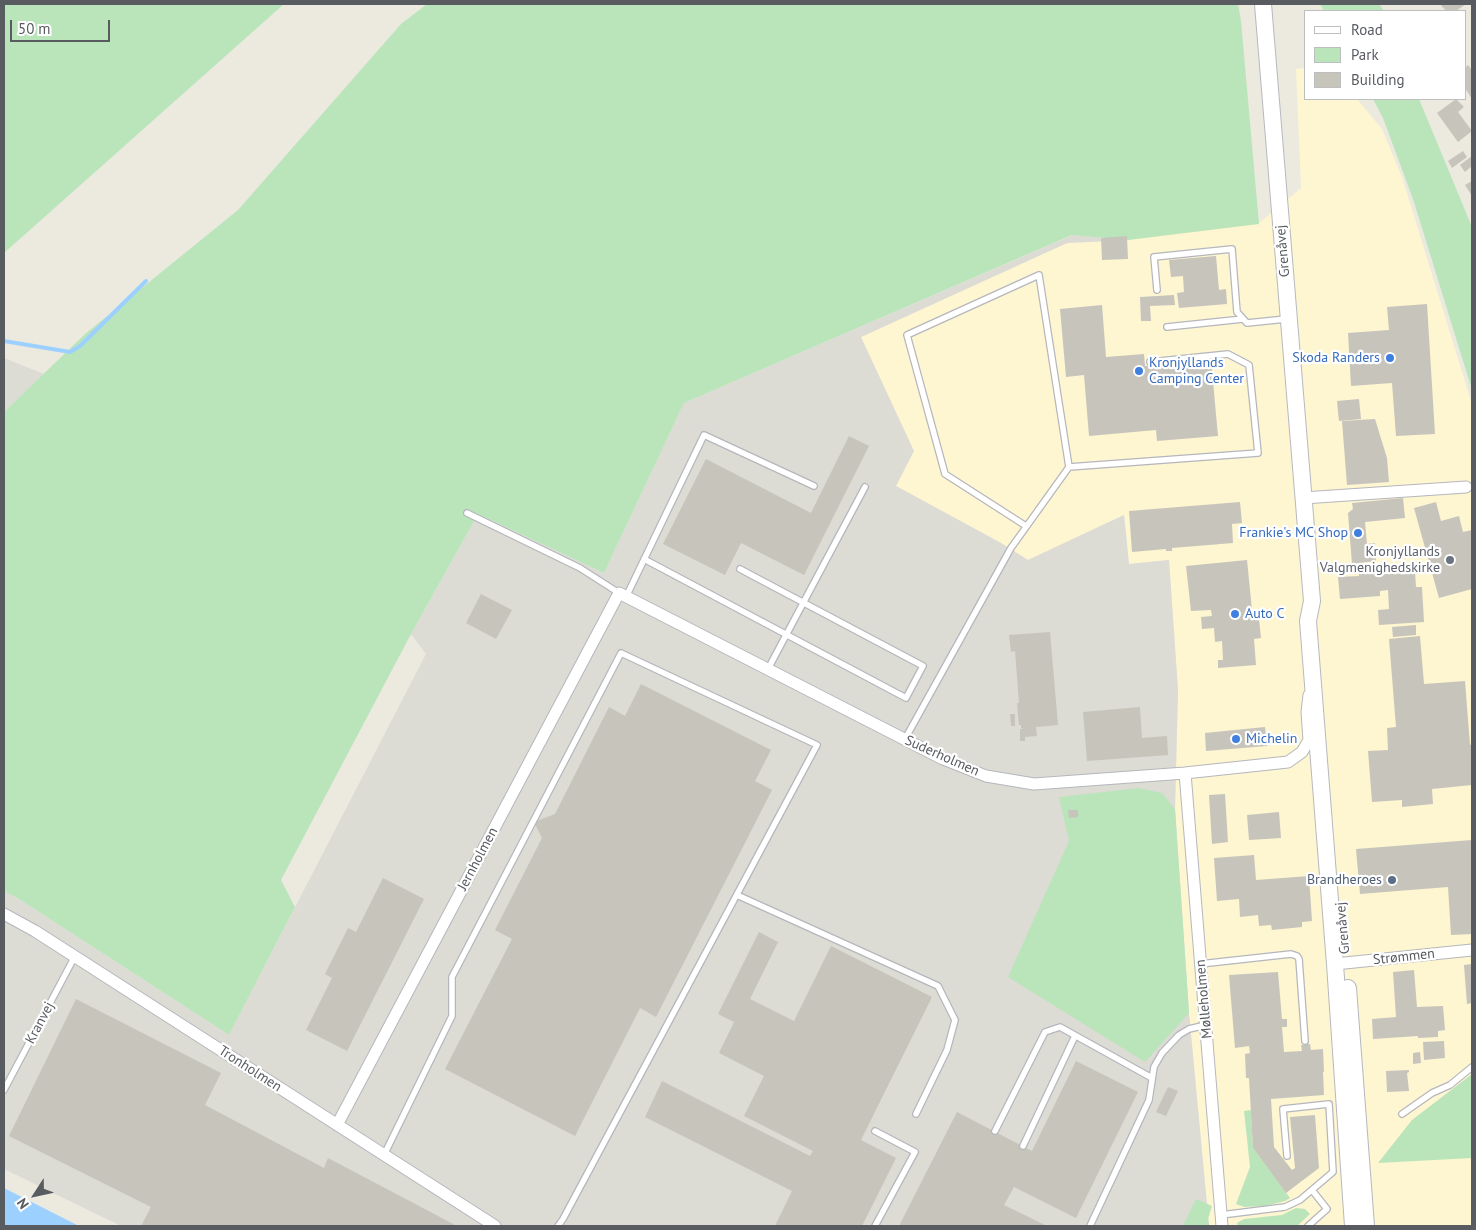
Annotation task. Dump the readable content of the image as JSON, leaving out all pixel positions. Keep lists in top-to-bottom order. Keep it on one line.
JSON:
{"streets":{"street":["Grenåvej","Suderholmen","Jernholmen","Strømmen","Mølleholmen","Tronholmen"],"lane":["Kranvej"]},"crossings":[["Grenåvej","Suderholmen"],["Grenåvej","Strømmen"],["Suderholmen","Jernholmen"],["Suderholmen","Mølleholmen"],["Jernholmen","Tronholmen"],["Kranvej","Tronholmen"]],"places":["Skoda Randers","Kronjyllands Camping Center","Frankie's MC Shop","Kronjyllands Valgmenighedskirke","Auto C","Michelin","Brandheroes"],"legend":["Road","Park","Building"],"scale_bar":"50 m","north":"bottom left"}
